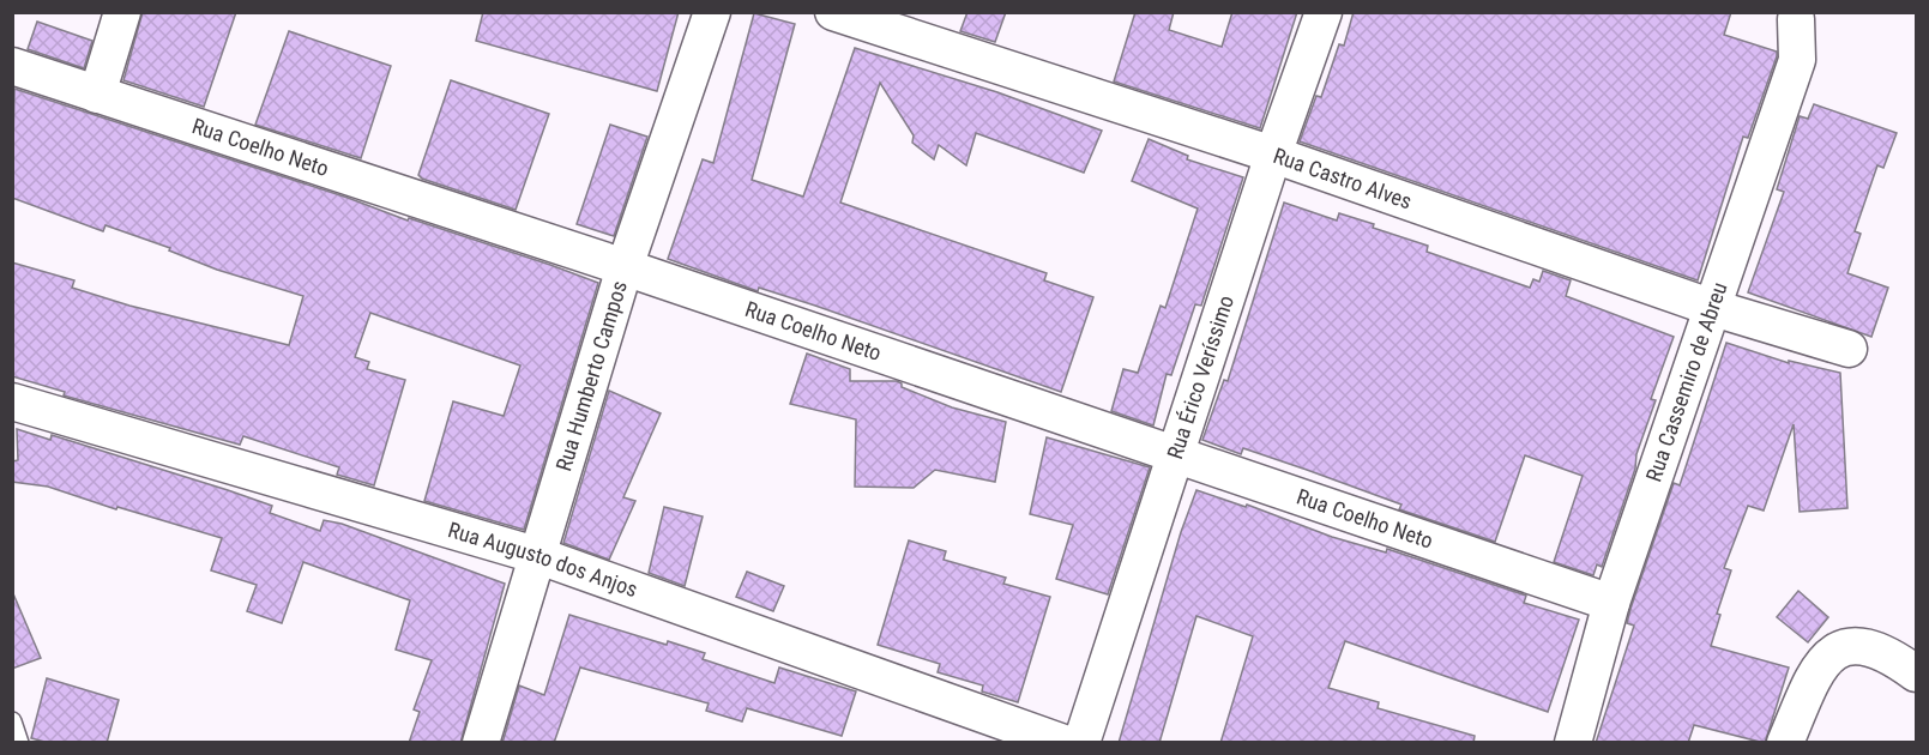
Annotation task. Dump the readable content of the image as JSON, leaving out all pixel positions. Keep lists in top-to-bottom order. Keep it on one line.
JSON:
{"streets":{"street":["Rua Coelho Neto","Rua Castro Alves","Rua Humberto Campos","Rua Érico Veríssimo","Rua Cassemiro de Abreu","Rua Augusto dos Anjos"]},"crossings":[["Rua Coelho Neto","Rua Humberto Campos"],["Rua Coelho Neto","Rua Érico Veríssimo"],["Rua Coelho Neto","Rua Cassemiro de Abreu"],["Rua Castro Alves","Rua Érico Veríssimo"],["Rua Castro Alves","Rua Cassemiro de Abreu"],["Rua Humberto Campos","Rua Augusto dos Anjos"]]}
